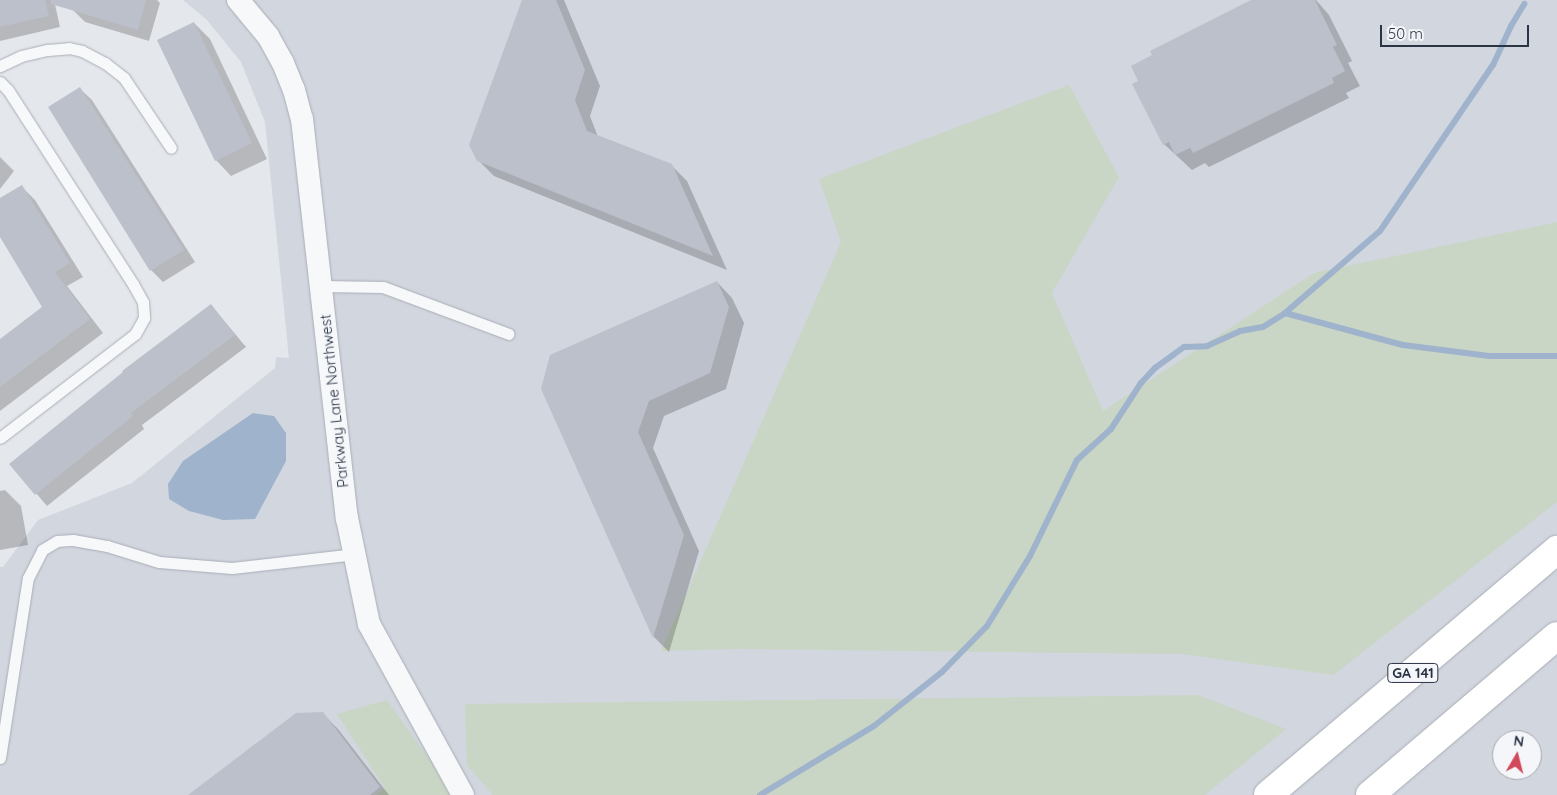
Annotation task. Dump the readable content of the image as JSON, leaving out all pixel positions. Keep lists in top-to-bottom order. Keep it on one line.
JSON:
{"streets":{"highway":["GA 141"],"street":["Parkway Lane Northwest"]},"scale_bar":"50 m","north":"top"}
